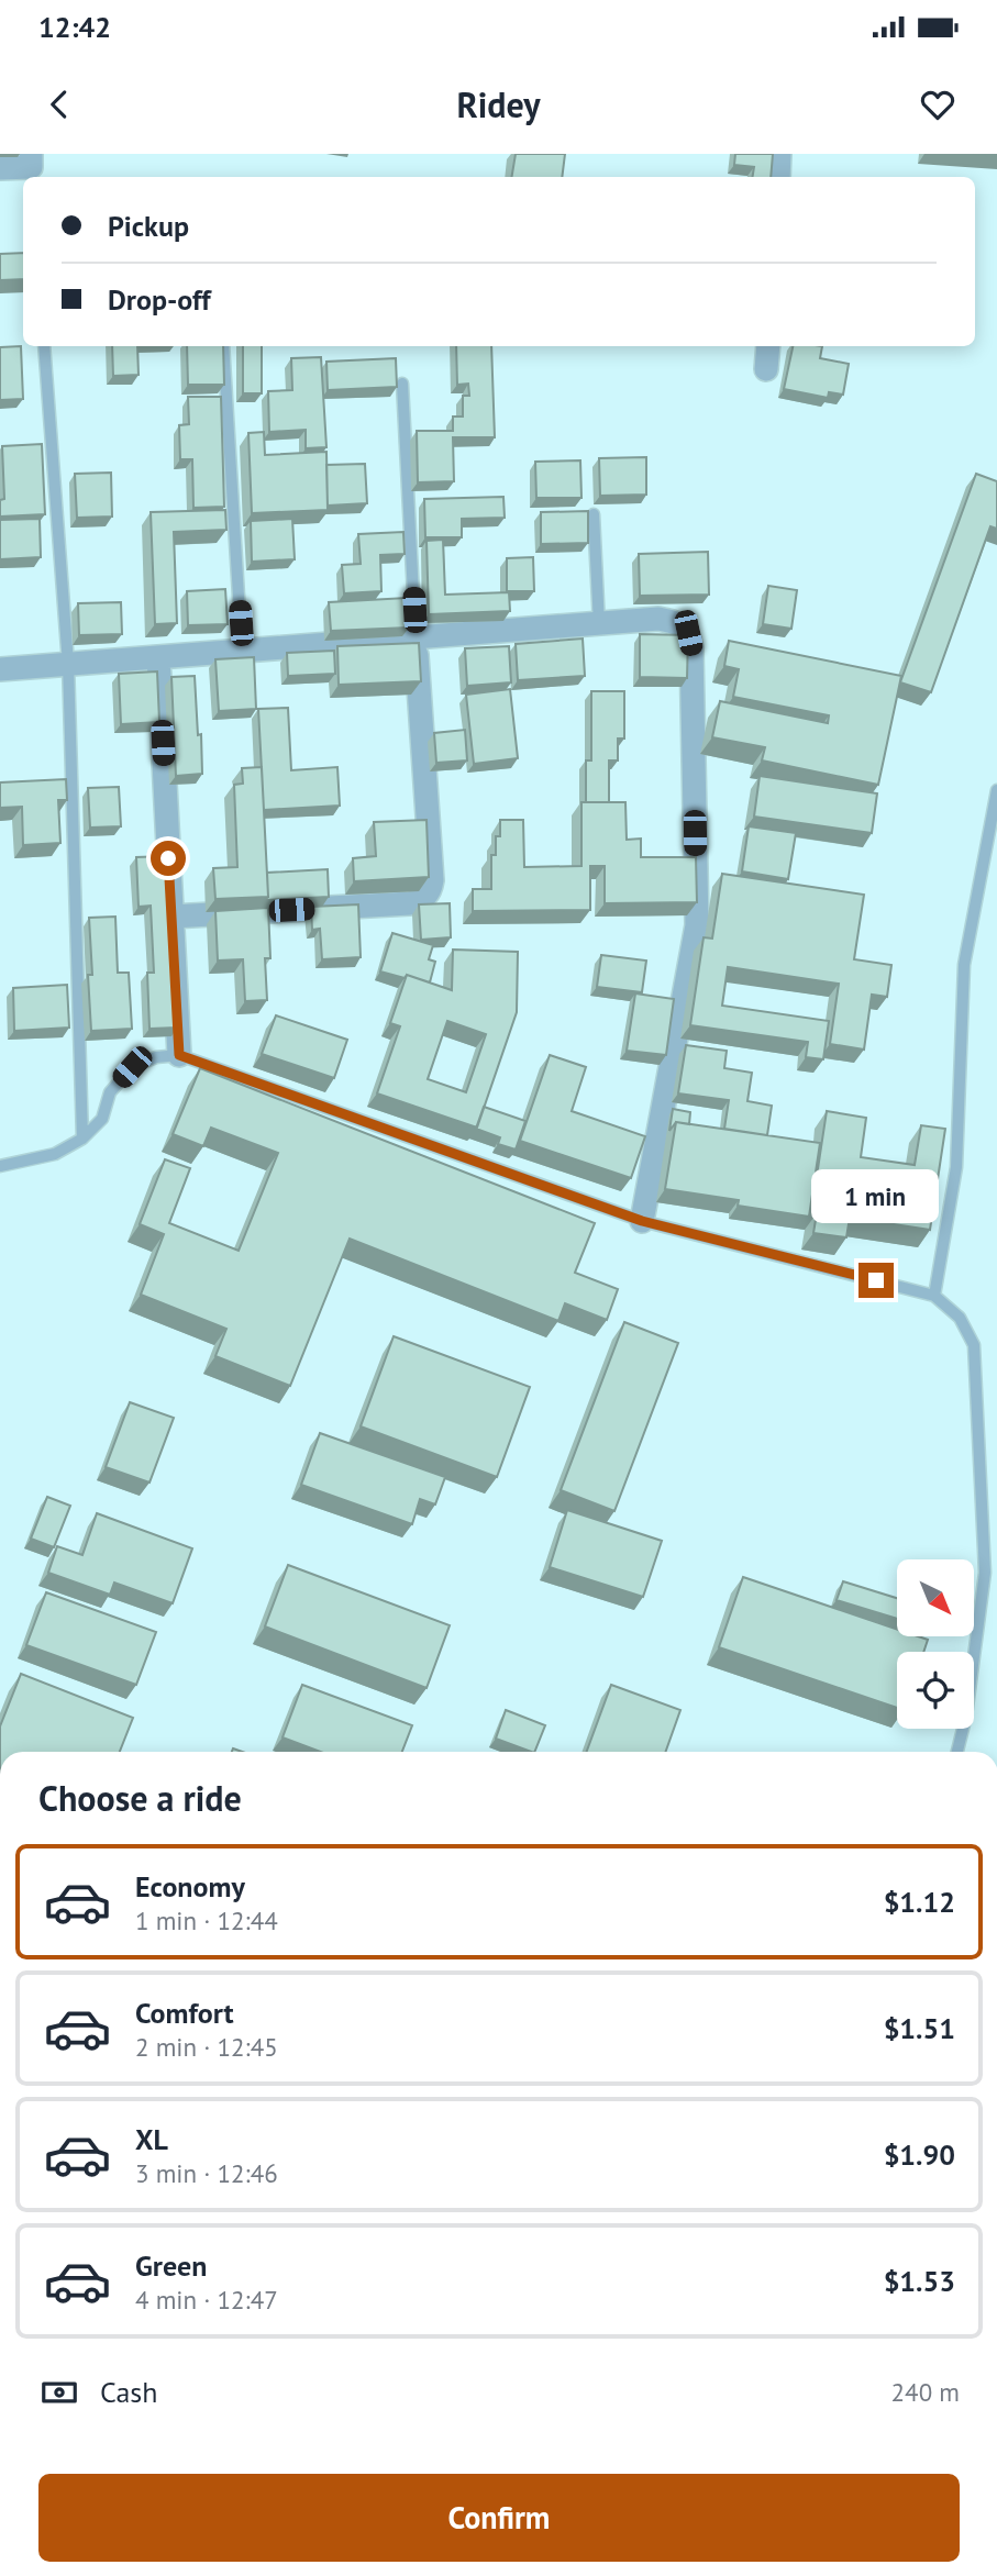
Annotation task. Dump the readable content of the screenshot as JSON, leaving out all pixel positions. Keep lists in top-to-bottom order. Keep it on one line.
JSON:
{"north":"bottom right","page":{"status":"12:42","header":"Ridey","banner":["Pickup","Drop-off"],"bubble":"1 min","heading":"Choose a ride","list":[{"name":"Economy","note":"1 min · 12:44","value":"$1.12"},{"name":"Comfort","note":"2 min · 12:45","value":"$1.51"},{"name":"XL","note":"3 min · 12:46","value":"$1.90"},{"name":"Green","note":"4 min · 12:47","value":"$1.53"}],"pay":["Cash","240 m"],"buttons":"Confirm"}}
